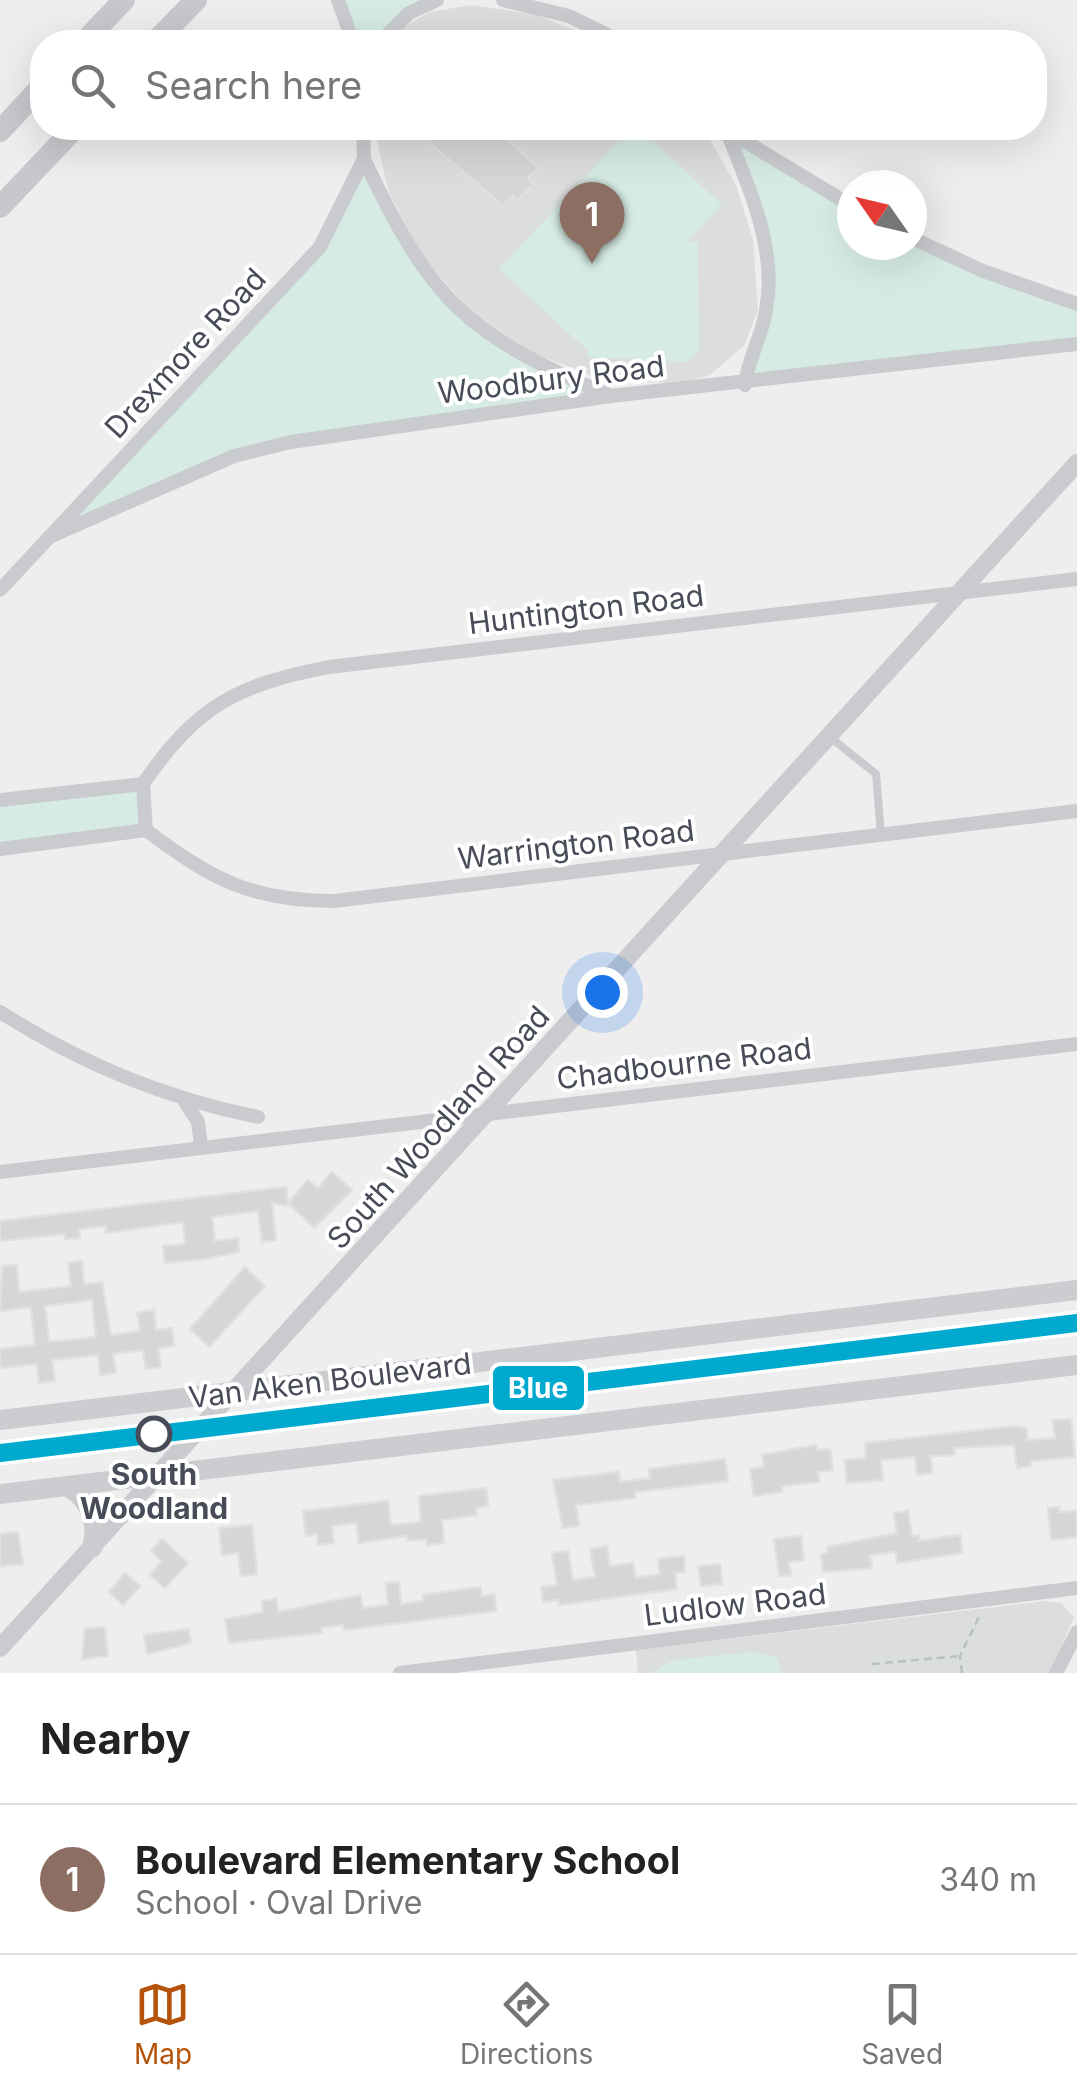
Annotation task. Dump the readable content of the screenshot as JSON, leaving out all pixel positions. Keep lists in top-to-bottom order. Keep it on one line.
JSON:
{"streets":{"main road":["Van Aken Boulevard"],"street":["Drexmore Road","Woodbury Road","Huntington Road","Warrington Road","Chadbourne Road","South Woodland Road","Ludlow Road"]},"crossings":[["Drexmore Road","Woodbury Road"],["Huntington Road","South Woodland Road"],["Warrington Road","South Woodland Road"],["Chadbourne Road","South Woodland Road"],["South Woodland Road","Van Aken Boulevard"]],"places":["South Woodland"],"lines":["transit line Blue"],"north":"top left","page":{"search":"Search here","pins":"1","heading":"Nearby","list":[{"mark":"1","name":"Boulevard Elementary School","note":"School · Oval Drive","value":"340 m"}],"nav":["Map","Directions","Saved"]}}
